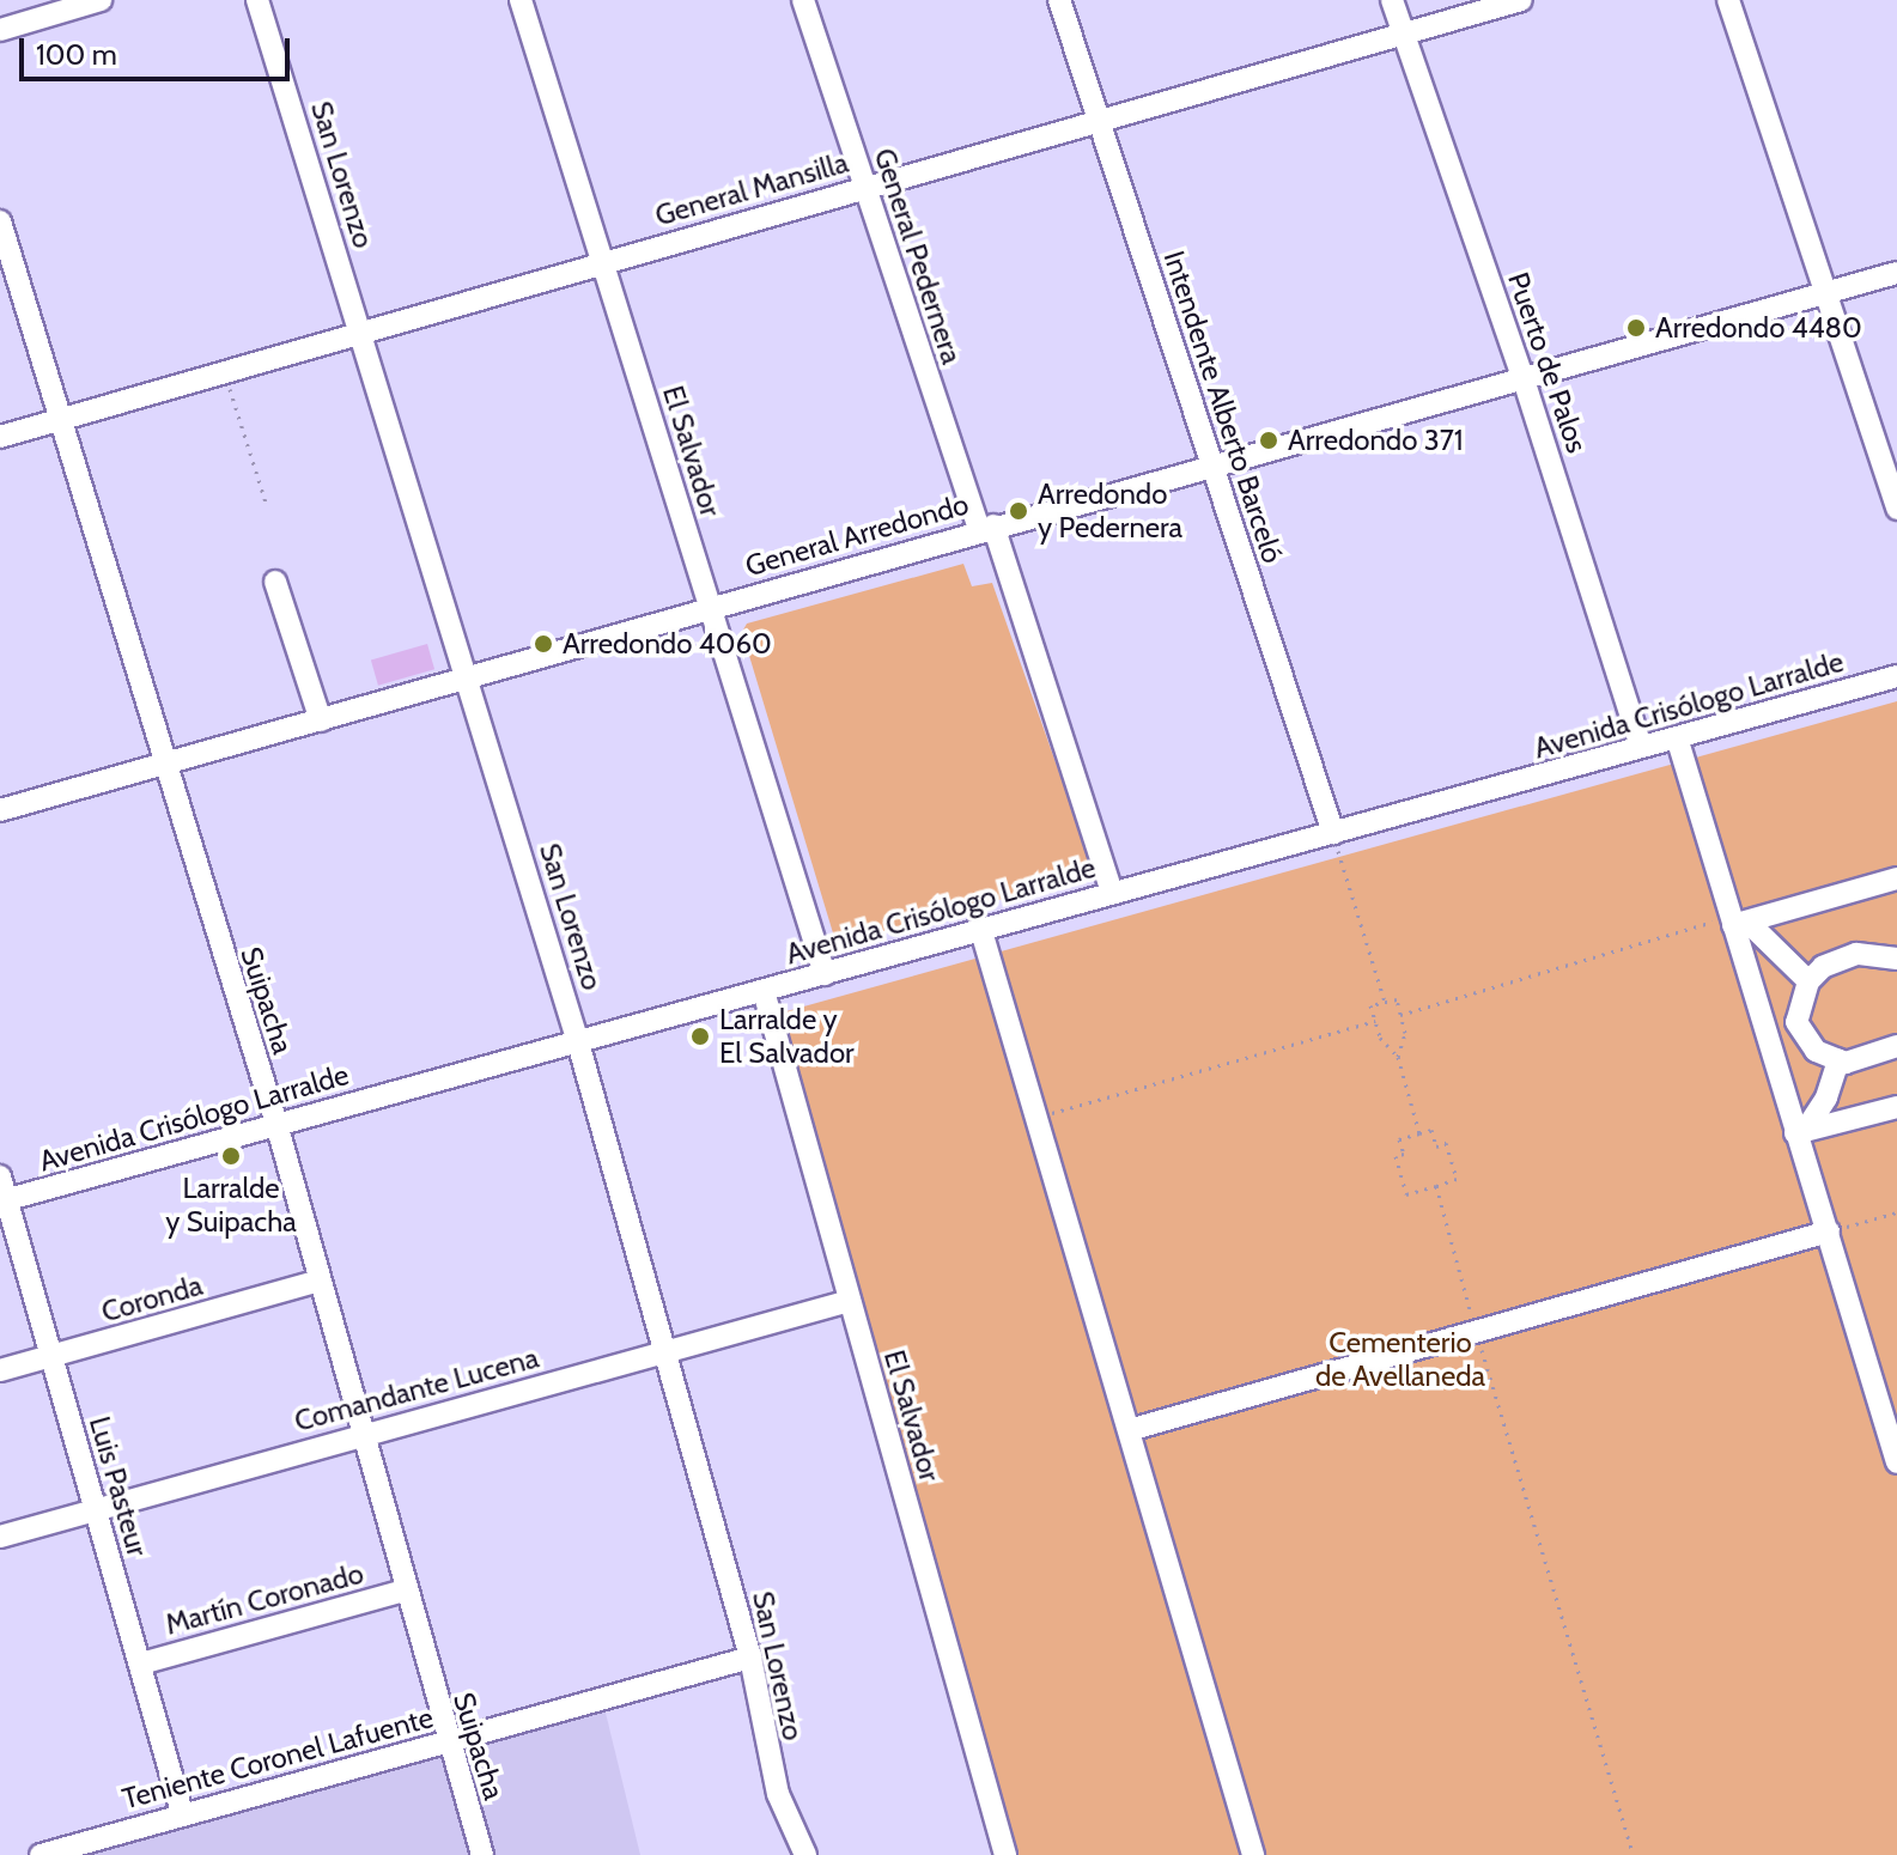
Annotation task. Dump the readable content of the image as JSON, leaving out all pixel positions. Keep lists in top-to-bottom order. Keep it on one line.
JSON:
{"streets":{"street":["San Lorenzo","General Mansilla","General Pedernera","Puerto de Palos","Intendente Alberto Barceló","El Salvador","General Arredondo","Avenida Crisólogo Larralde","Suipacha","Coronda","Comandante Lucena","Luis Pasteur","Martín Coronado","Teniente Coronel Lafuente"]},"crossings":[["San Lorenzo","General Mansilla"],["San Lorenzo","General Arredondo"],["San Lorenzo","Avenida Crisólogo Larralde"],["San Lorenzo","Comandante Lucena"],["San Lorenzo","Teniente Coronel Lafuente"],["General Mansilla","General Pedernera"],["General Mansilla","Puerto de Palos"],["General Mansilla","Intendente Alberto Barceló"],["General Mansilla","El Salvador"],["General Mansilla","Suipacha"],["General Pedernera","General Arredondo"],["General Pedernera","Avenida Crisólogo Larralde"],["Puerto de Palos","General Arredondo"],["Puerto de Palos","Avenida Crisólogo Larralde"],["Intendente Alberto Barceló","General Arredondo"],["Intendente Alberto Barceló","Avenida Crisólogo Larralde"],["El Salvador","General Arredondo"],["El Salvador","Avenida Crisólogo Larralde"],["El Salvador","Comandante Lucena"],["General Arredondo","Suipacha"],["Avenida Crisólogo Larralde","Suipacha"],["Avenida Crisólogo Larralde","Luis Pasteur"],["Suipacha","Coronda"],["Suipacha","Comandante Lucena"],["Suipacha","Martín Coronado"],["Suipacha","Teniente Coronel Lafuente"],["Coronda","Luis Pasteur"],["Comandante Lucena","Luis Pasteur"],["Luis Pasteur","Martín Coronado"],["Luis Pasteur","Teniente Coronel Lafuente"]],"parks":["Cementerio de Avellaneda"],"places":["Arredondo 4480","Arredondo 371","Arredondo y Pedernera","Arredondo 4060","Larralde y El Salvador","Larralde y Suipacha"],"scale_bar":"100 m"}
